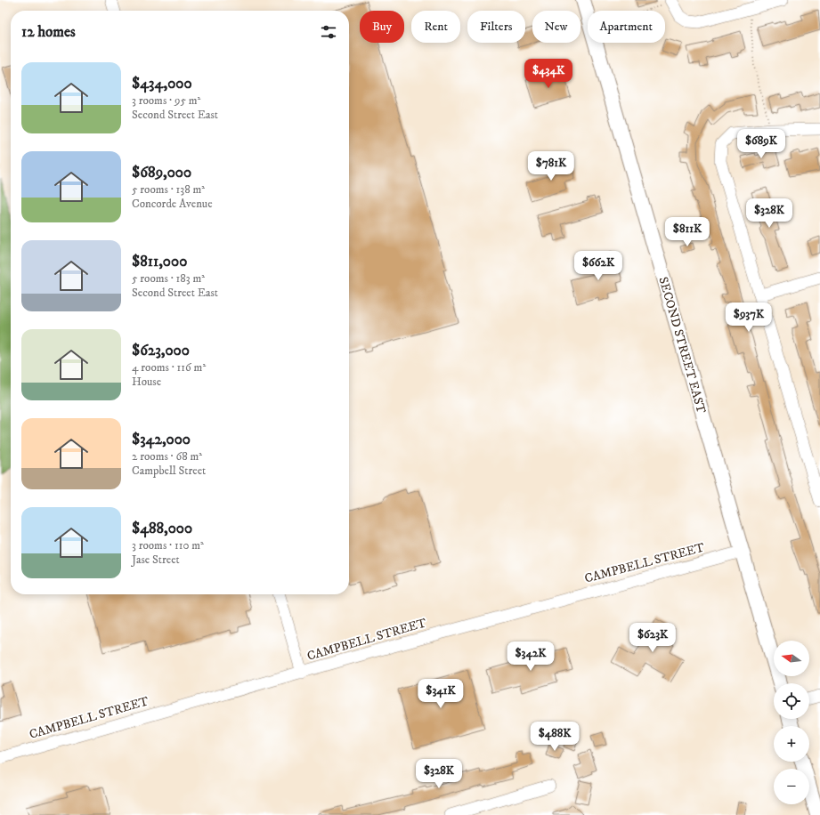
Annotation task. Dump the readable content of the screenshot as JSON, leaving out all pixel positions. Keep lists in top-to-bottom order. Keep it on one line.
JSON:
{"streets":{"main road":["SECOND STREET EAST"],"street":["CAMPBELL STREET"]},"crossings":[["SECOND STREET EAST","CAMPBELL STREET"]],"north":"left","page":{"chip":["Buy","Rent","Filters","New","Apartment"],"heading":"12 homes","list":[{"name":"$434,000","note":"3 rooms · 95 m² · Second Street East"},{"name":"$689,000","note":"5 rooms · 138 m² · Concorde Avenue"},{"name":"$811,000","note":"5 rooms · 183 m² · Second Street East"},{"name":"$623,000","note":"4 rooms · 116 m² · House"},{"name":"$342,000","note":"2 rooms · 68 m² · Campbell Street"},{"name":"$488,000","note":"3 rooms · 110 m² · Jase Street"}],"price":["$434K","$689K","$781K","$328K","$811K","$662K","$937K","$623K","$342K","$341K","$488K","$328K"],"map_buttons":["+","−"]}}
